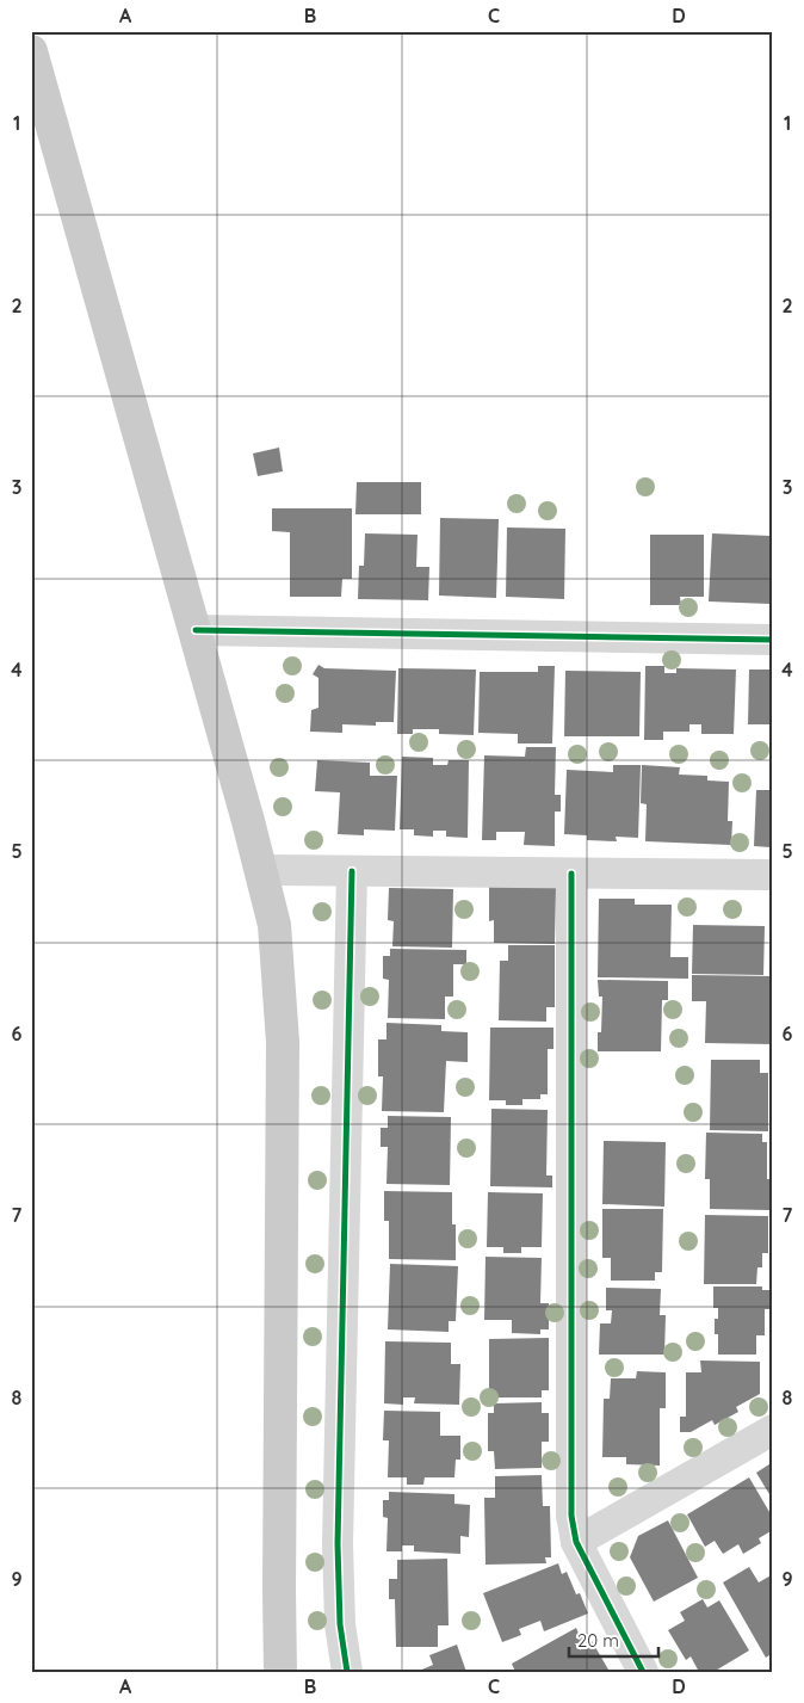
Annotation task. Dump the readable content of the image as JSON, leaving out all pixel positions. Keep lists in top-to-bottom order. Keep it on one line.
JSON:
{"scale_bar":"20 m","grid":{"columns":["A","B","C","D"],"rows":["1","2","3","4","5","6","7","8","9"]}}
